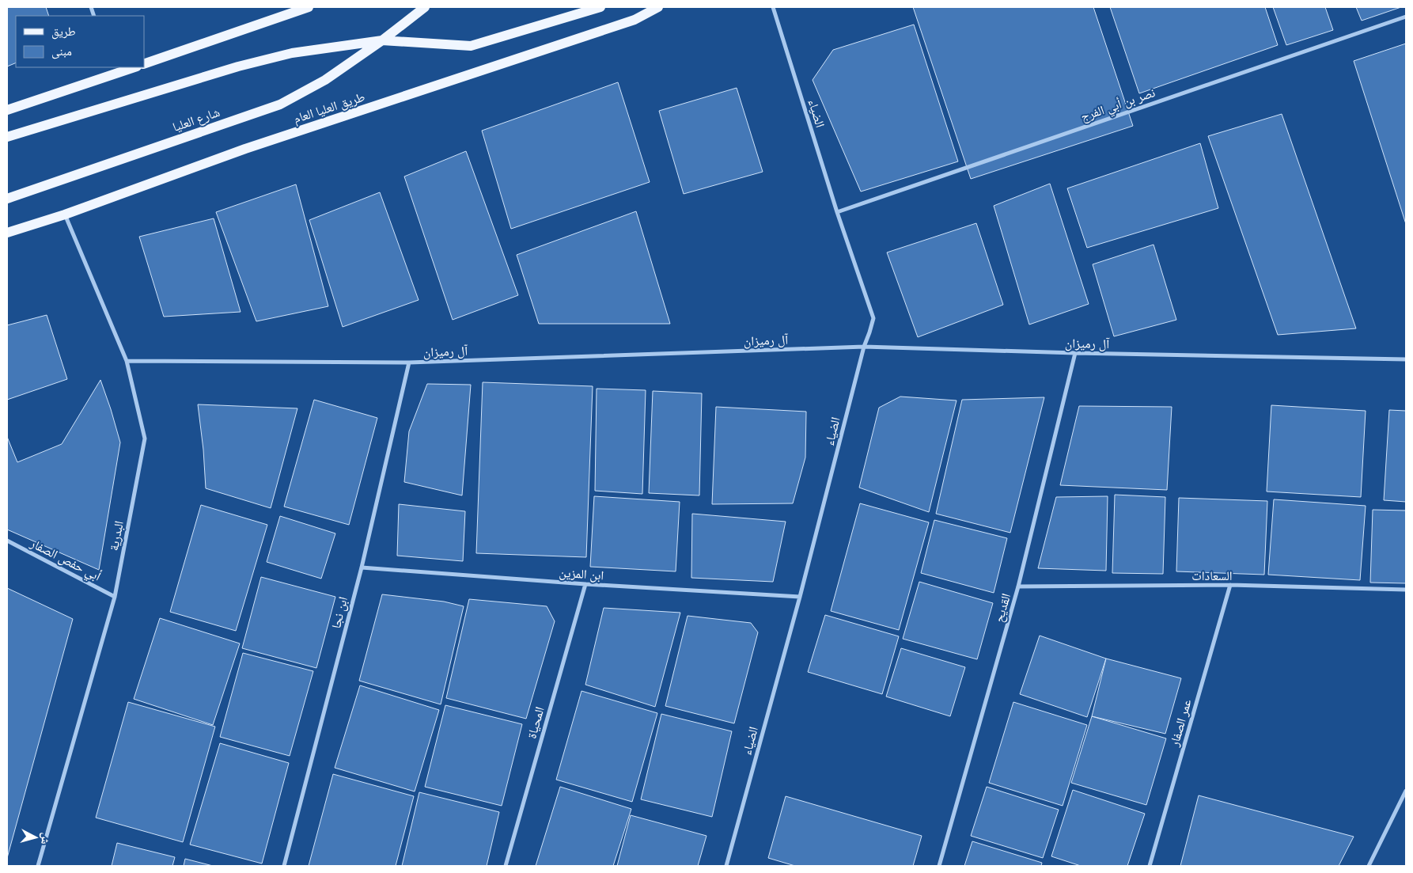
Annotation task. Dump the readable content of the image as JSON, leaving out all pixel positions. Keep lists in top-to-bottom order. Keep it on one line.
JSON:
{"streets":{"main road":["طريق العليا العام","شارع العليا"],"street":["نصر بن أبي الفرج","الضياء","آل رميزان","البدرية","أبي حفص الصفار","ابن المزين","السعادات","القديح","ابن نجا","المحياة","عمر الصفار"]},"crossings":[["نصر بن أبي الفرج","الضياء"],["طريق العليا العام","البدرية"],["الضياء","آل رميزان"],["الضياء","ابن المزين"],["آل رميزان","البدرية"],["آل رميزان","القديح"],["آل رميزان","ابن نجا"],["البدرية","أبي حفص الصفار"],["ابن المزين","ابن نجا"],["ابن المزين","المحياة"],["السعادات","القديح"],["السعادات","عمر الصفار"]],"legend":["طريق","مبنى"],"north":"right"}
